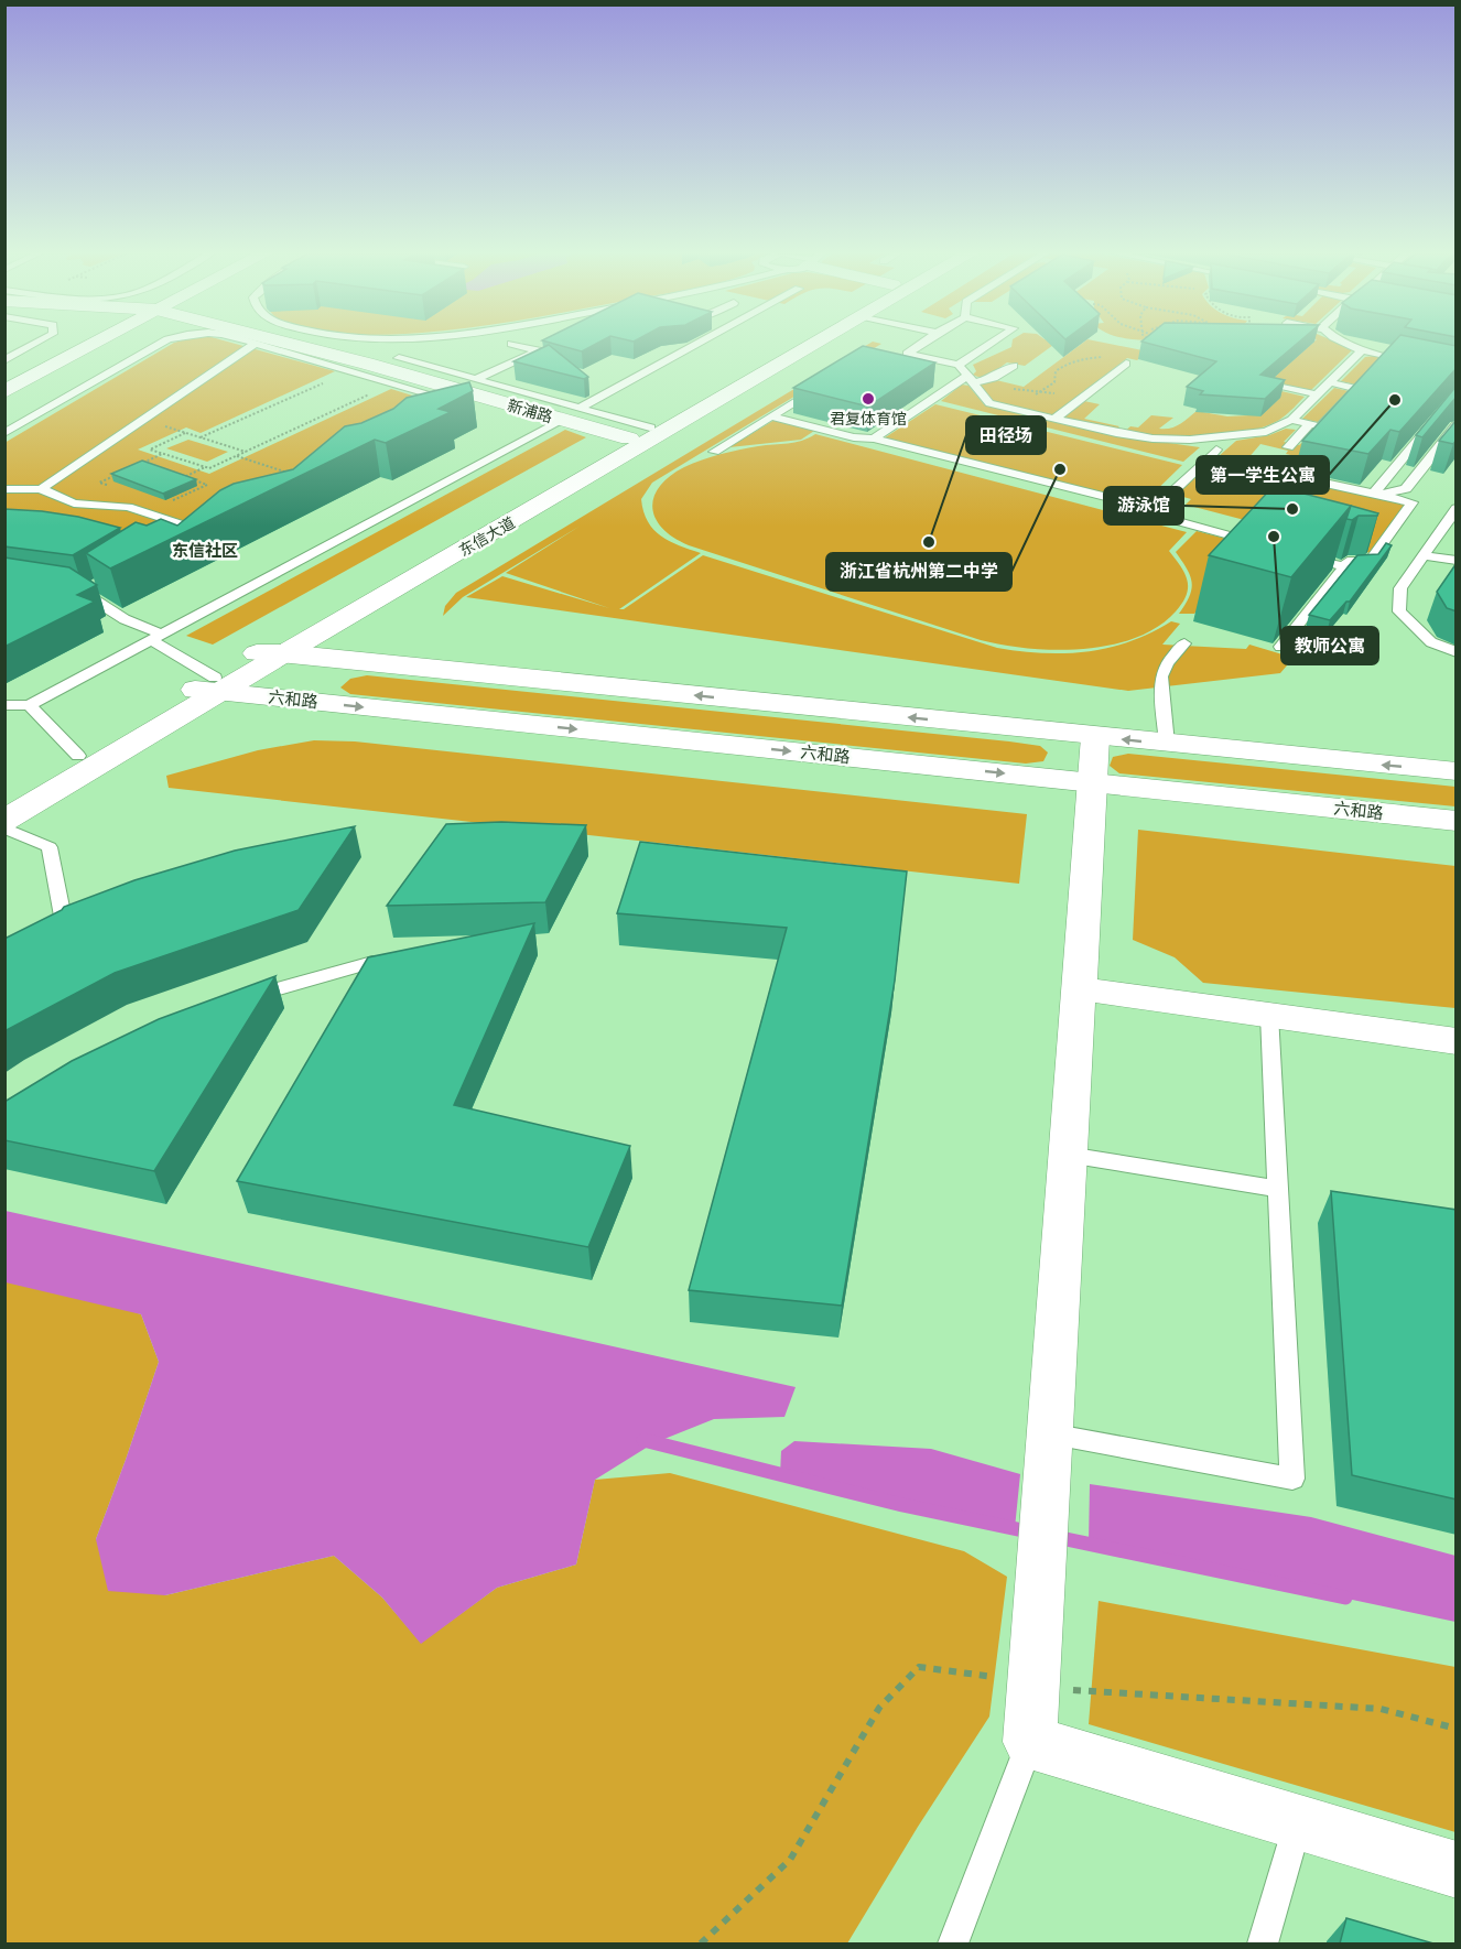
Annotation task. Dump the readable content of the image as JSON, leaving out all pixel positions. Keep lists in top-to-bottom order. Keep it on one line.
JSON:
{"streets":{"main road":["新浦路","东信大道","六和路"]},"crossings":[["新浦路","东信大道"],["东信大道","六和路"]],"districts":["东信社区"],"places":["君复体育馆","第一学生公寓","浙江省杭州第二中学","游泳馆","教师公寓","田径场"]}
